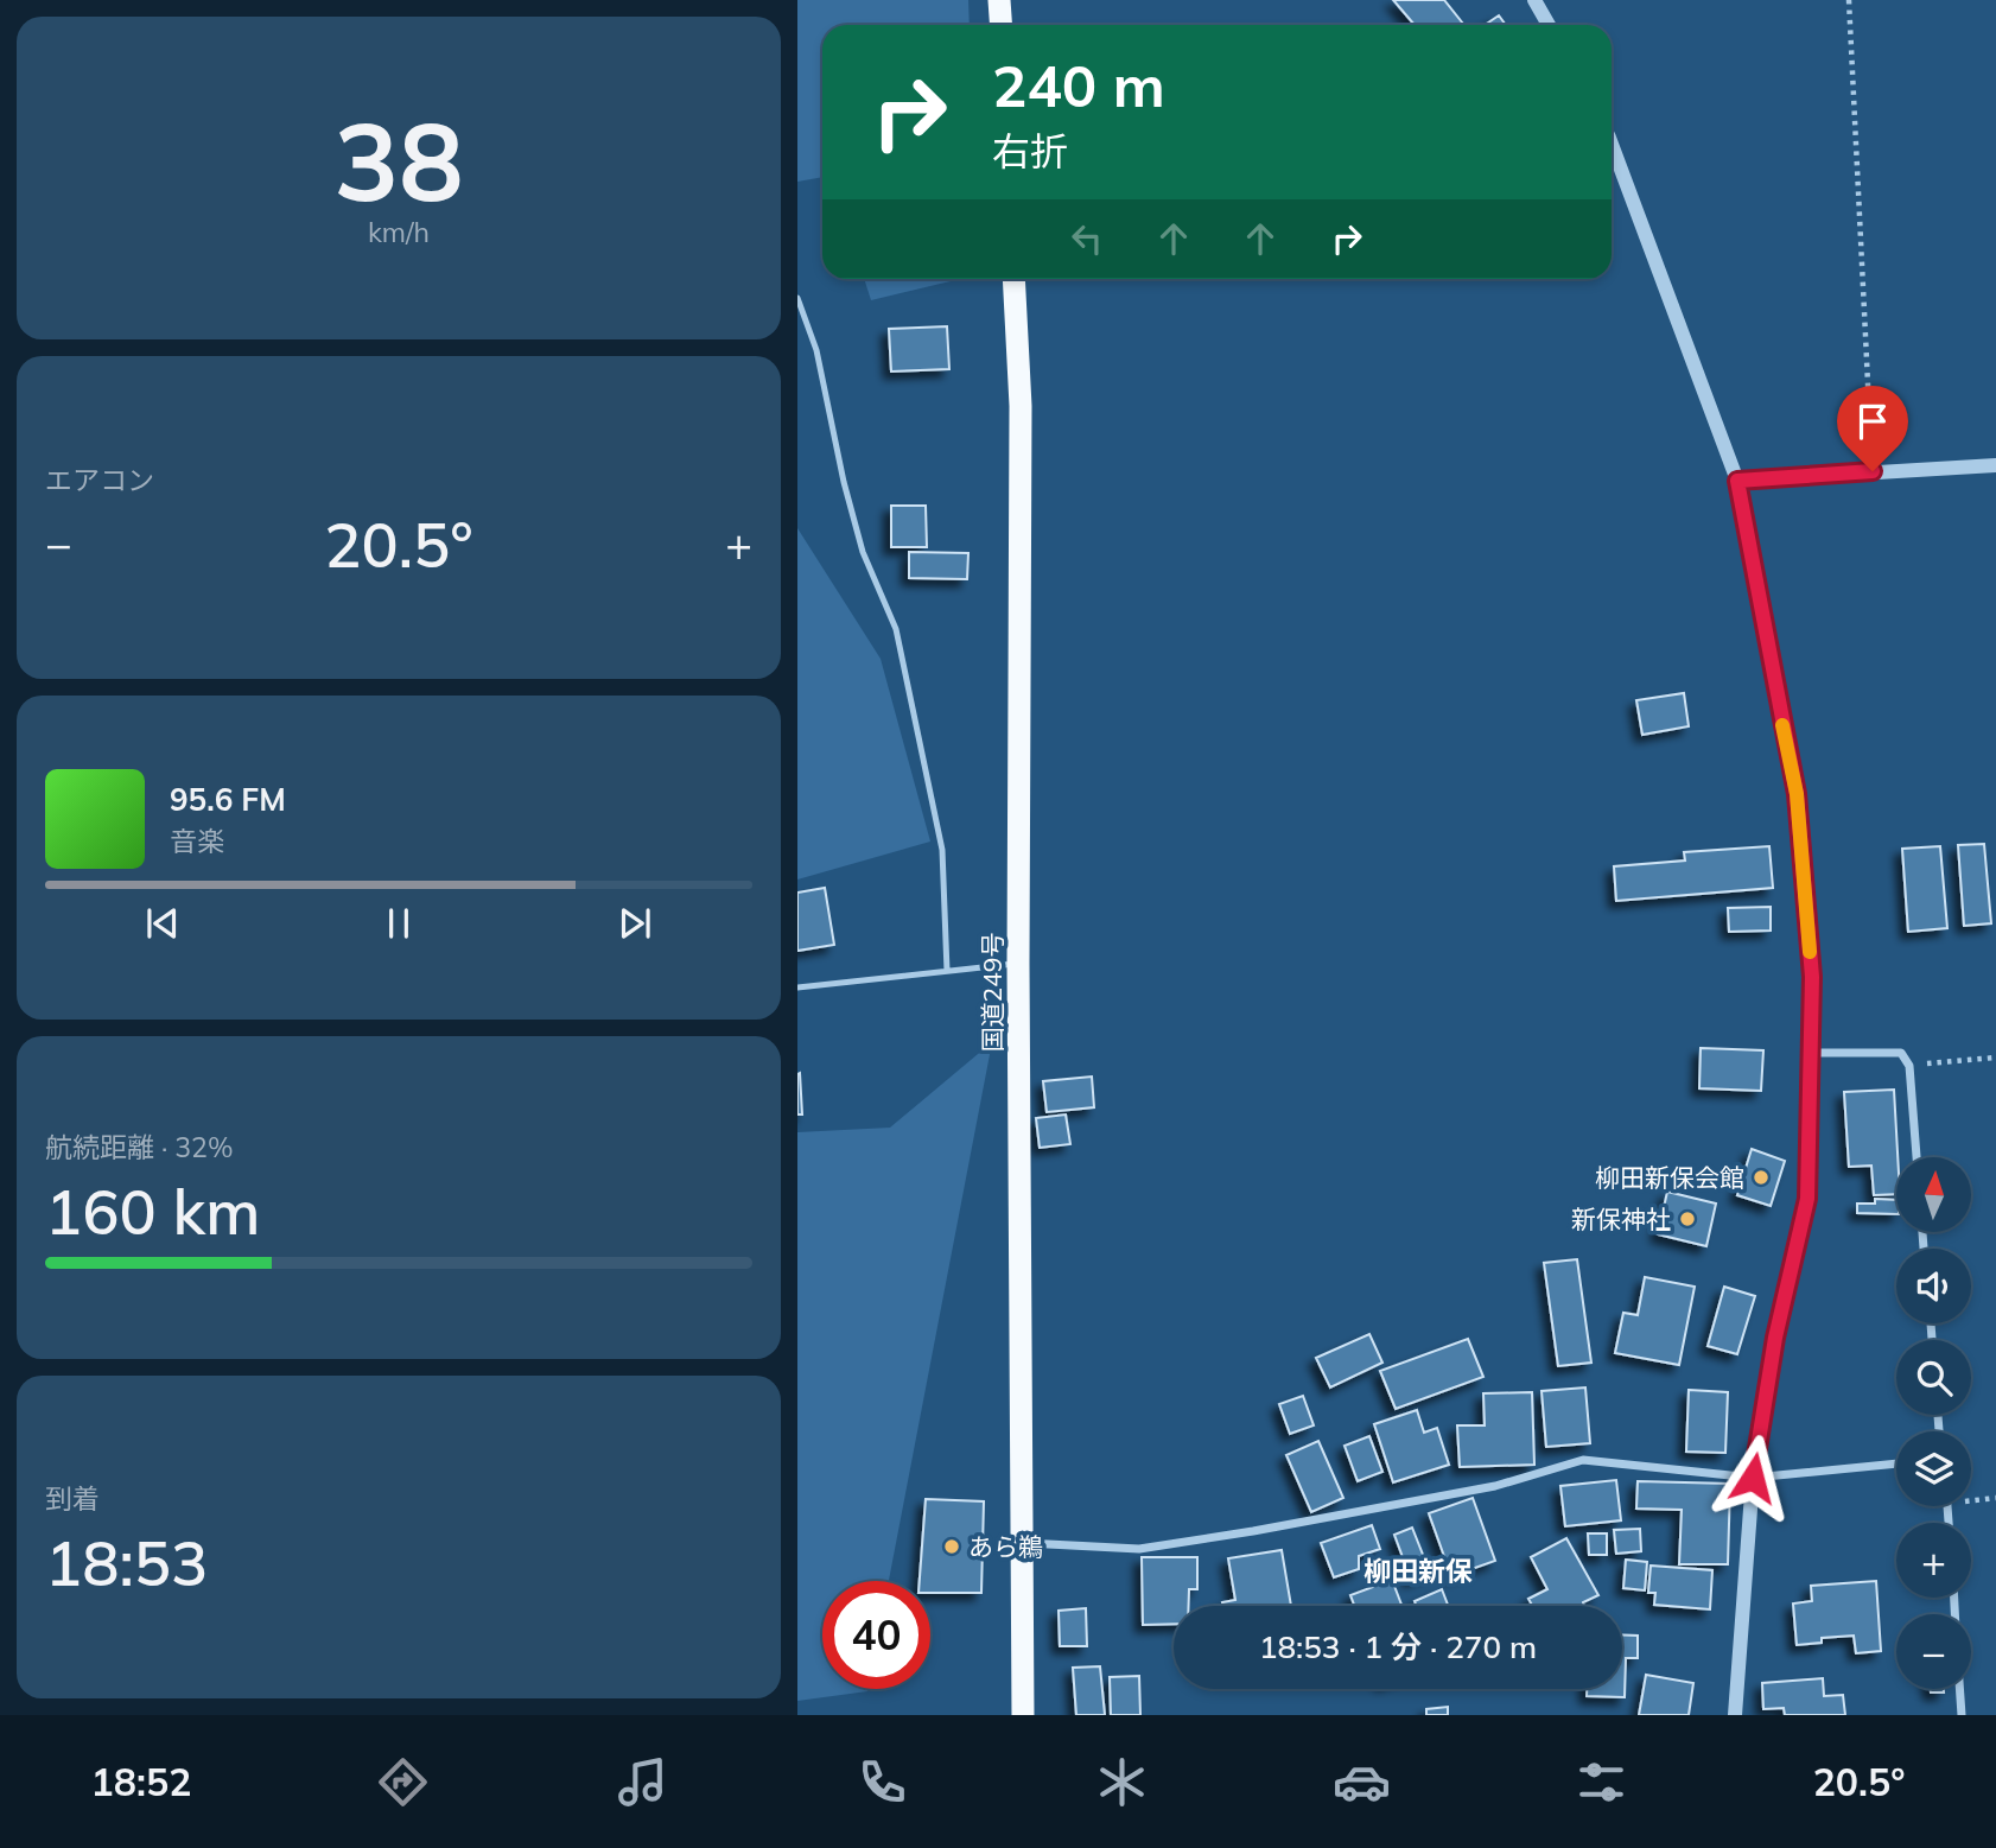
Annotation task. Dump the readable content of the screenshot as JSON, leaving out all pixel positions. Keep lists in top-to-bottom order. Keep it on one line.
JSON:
{"streets":{"highway":["国道249号"]},"districts":["柳田新保"],"places":["柳田新保会館","新保神社","あら鵜"],"north":"top","page":{"tile":[["38","km/h"],"エアコン",["航続距離 · 32%","160 km"],["到着","18:53"]],"turn":["240 m","右折"],"heat":["−","20.5°","+"],"song":["95.6 FM","音楽"],"map_buttons":["+","−"],"limit":"40","trip":"18:53 · 1 分 · 270 m","tabs":["18:52","20.5°"]}}
